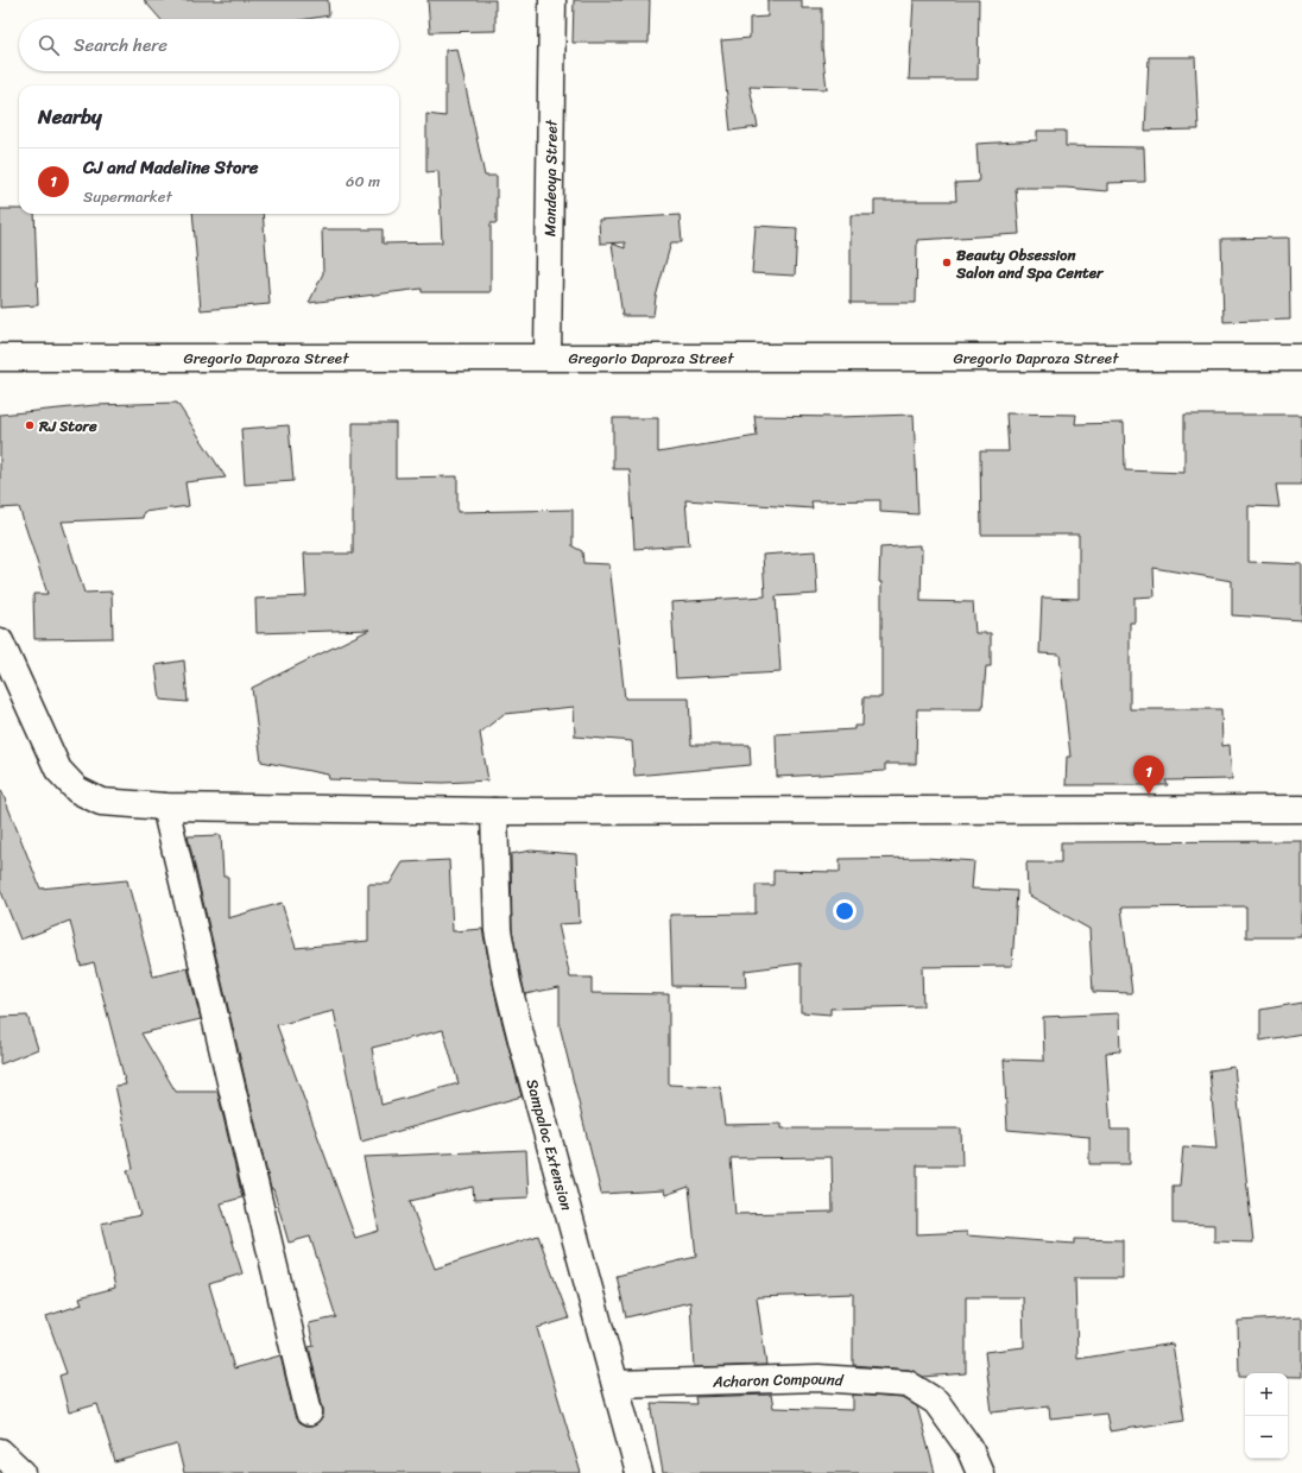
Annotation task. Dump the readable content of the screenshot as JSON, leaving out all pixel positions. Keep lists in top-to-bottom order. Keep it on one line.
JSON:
{"streets":{"street":["Mandeoya Street","Gregorio Daproza Street","Sampaloc Extension","Acharon Compound"]},"crossings":[["Mandeoya Street","Gregorio Daproza Street"],["Sampaloc Extension","Acharon Compound"]],"places":["Beauty Obsession Salon and Spa Center","RJ Store"],"page":{"search":"Search here","heading":"Nearby","list":[{"mark":"1","name":"CJ and Madeline Store","note":"Supermarket","value":"60 m"}],"pins":"1","map_buttons":["+","−"]}}
